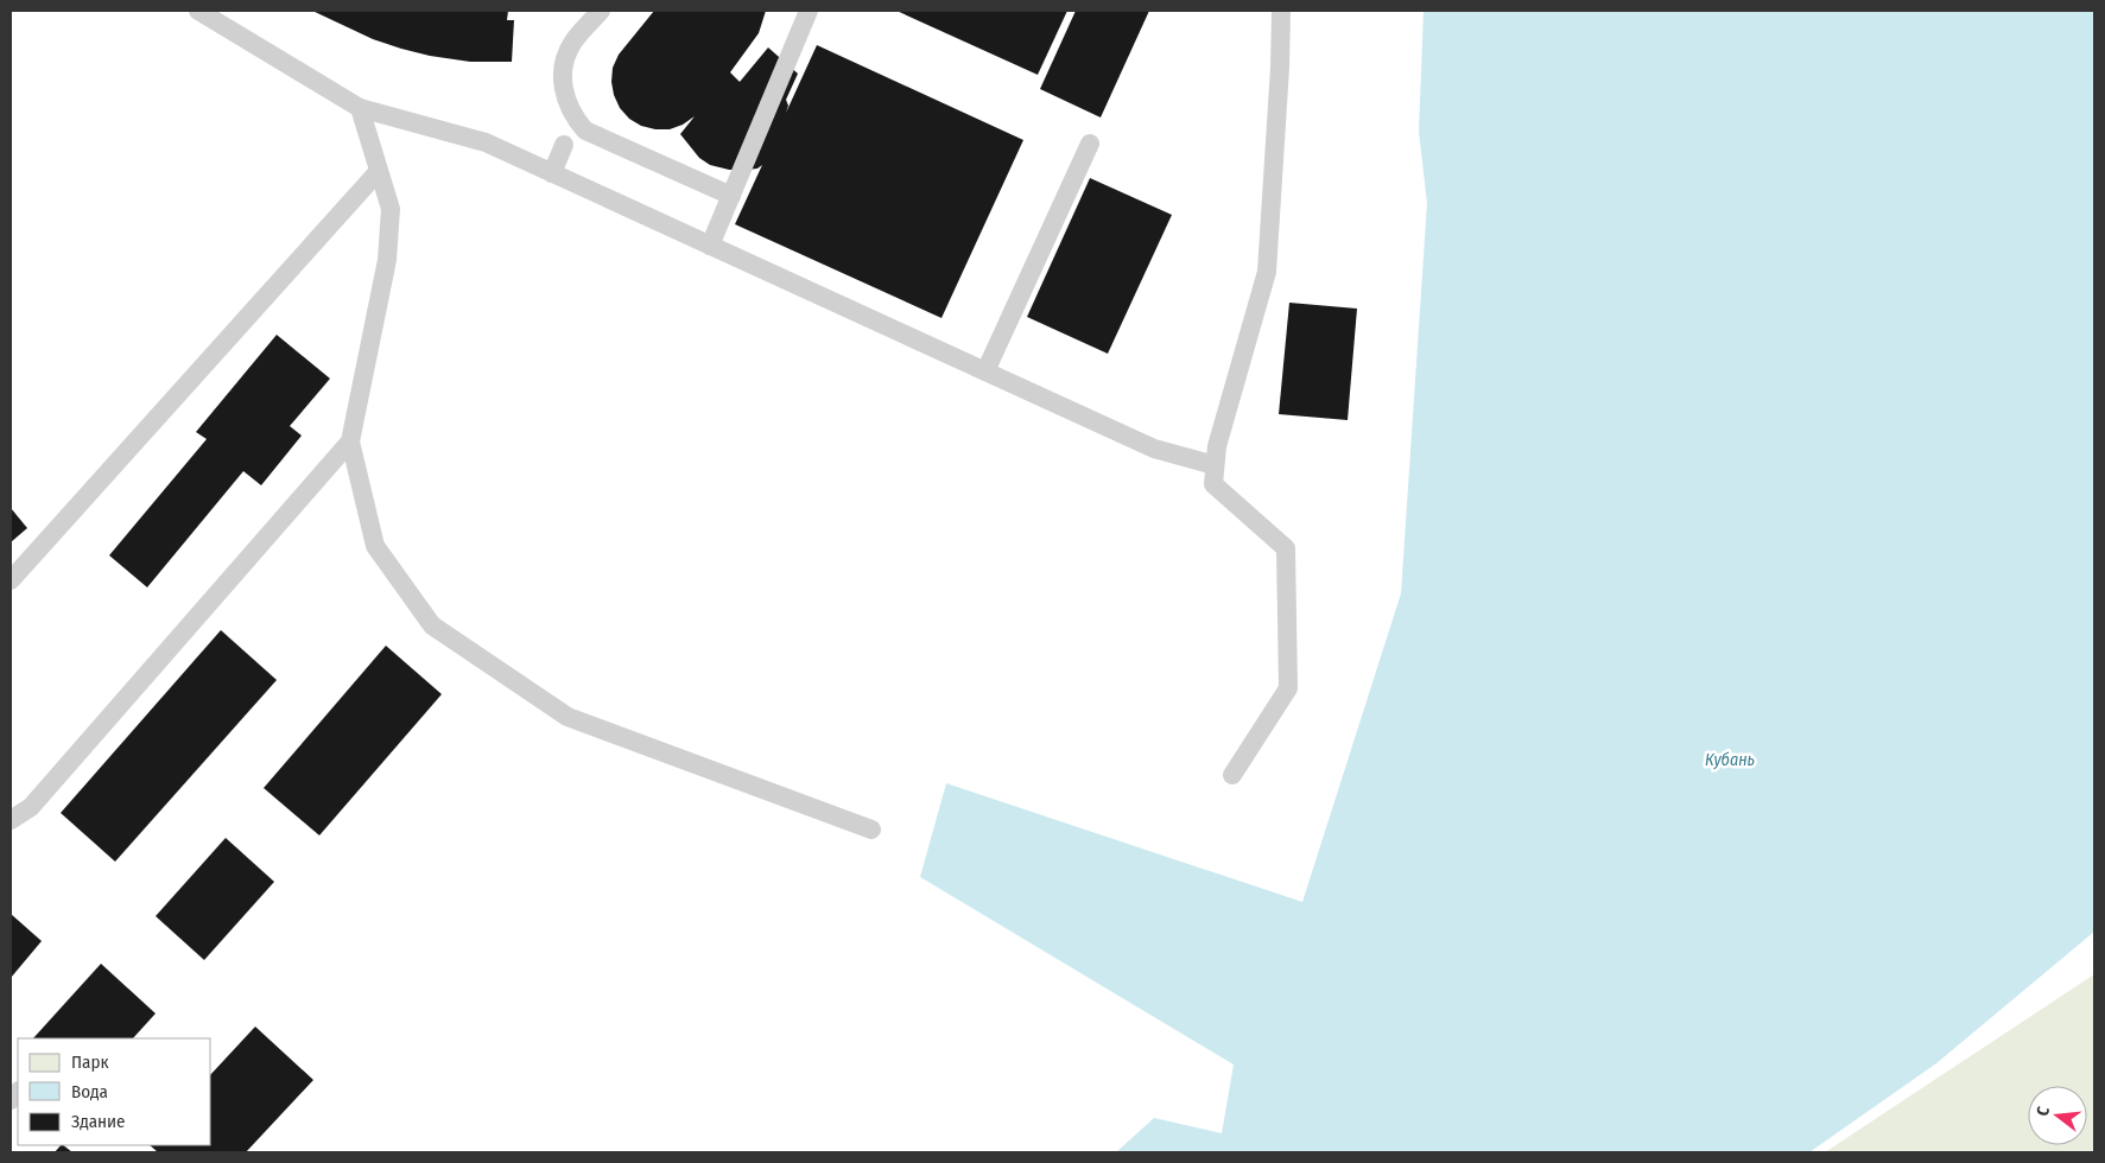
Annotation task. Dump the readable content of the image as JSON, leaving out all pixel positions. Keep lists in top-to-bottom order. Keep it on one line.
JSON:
{"water":["Кубань"],"legend":["Парк","Вода","Здание"],"north":"left"}
